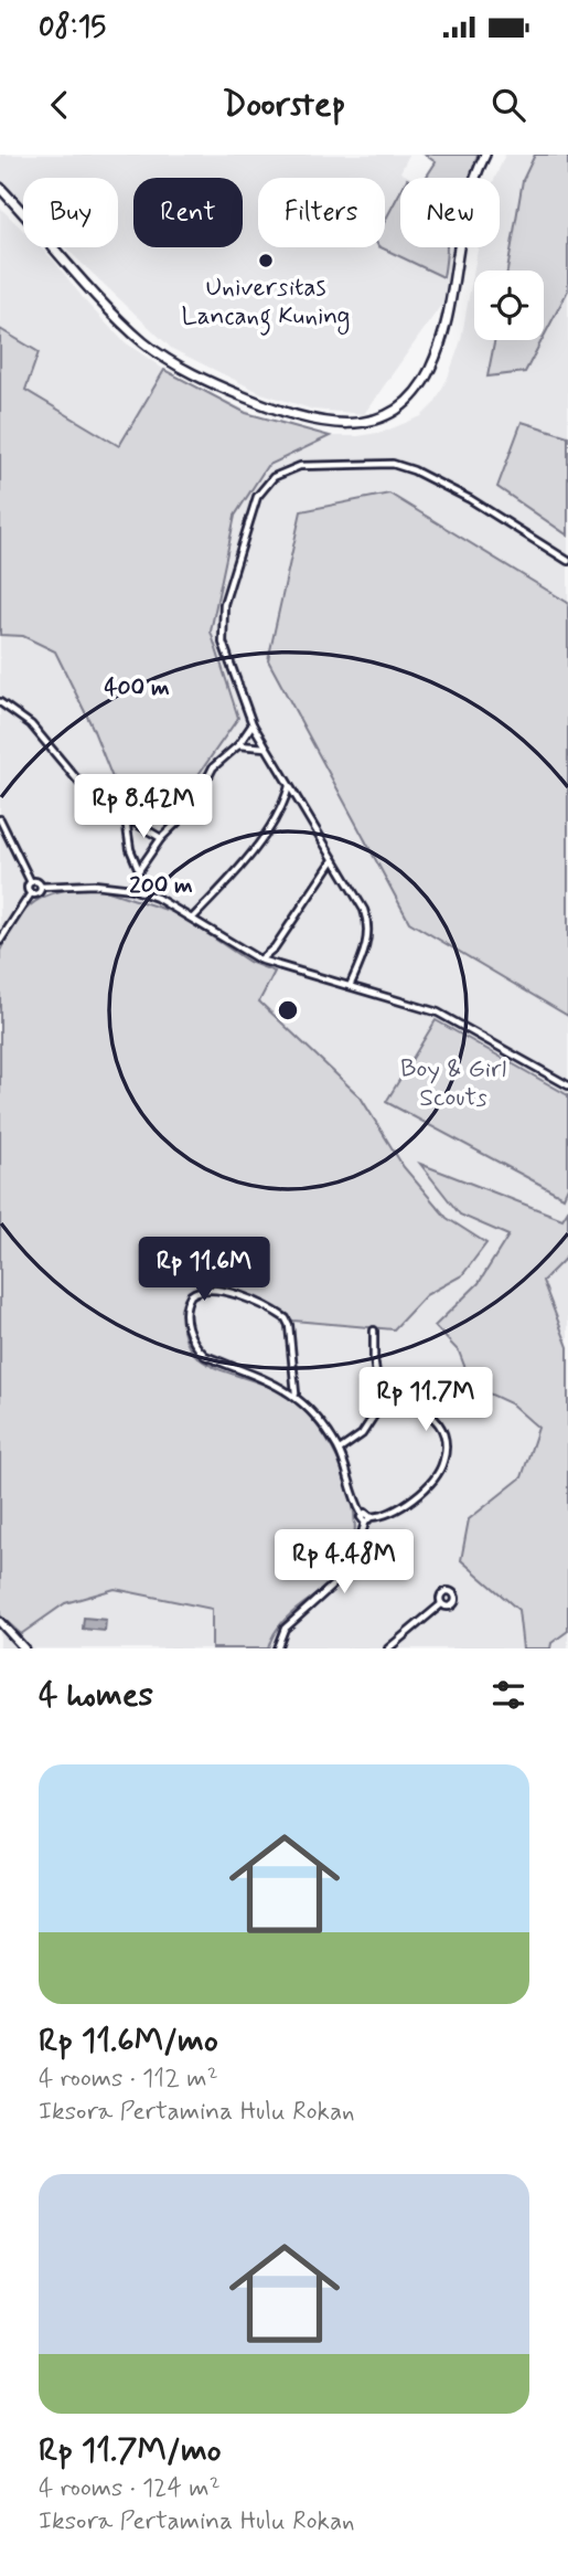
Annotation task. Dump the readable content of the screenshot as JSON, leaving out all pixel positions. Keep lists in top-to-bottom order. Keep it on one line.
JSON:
{"parks":["Boy & Girl Scouts"],"places":["Universitas Lancang Kuning"],"page":{"status":"08:15","header":"Doorstep","chip":["Buy","Rent","Filters","New"],"price":["Rp 8.42M","Rp 11.6M","Rp 11.7M","Rp 4.48M"],"heading":"4 homes","list":[{"name":"Rp 11.6M/mo","note":"4 rooms · 112 m² · Iksora Pertamina Hulu Rokan"},{"name":"Rp 11.7M/mo","note":"4 rooms · 124 m² · Iksora Pertamina Hulu Rokan"}]},"rings":["400 m","200 m"]}
